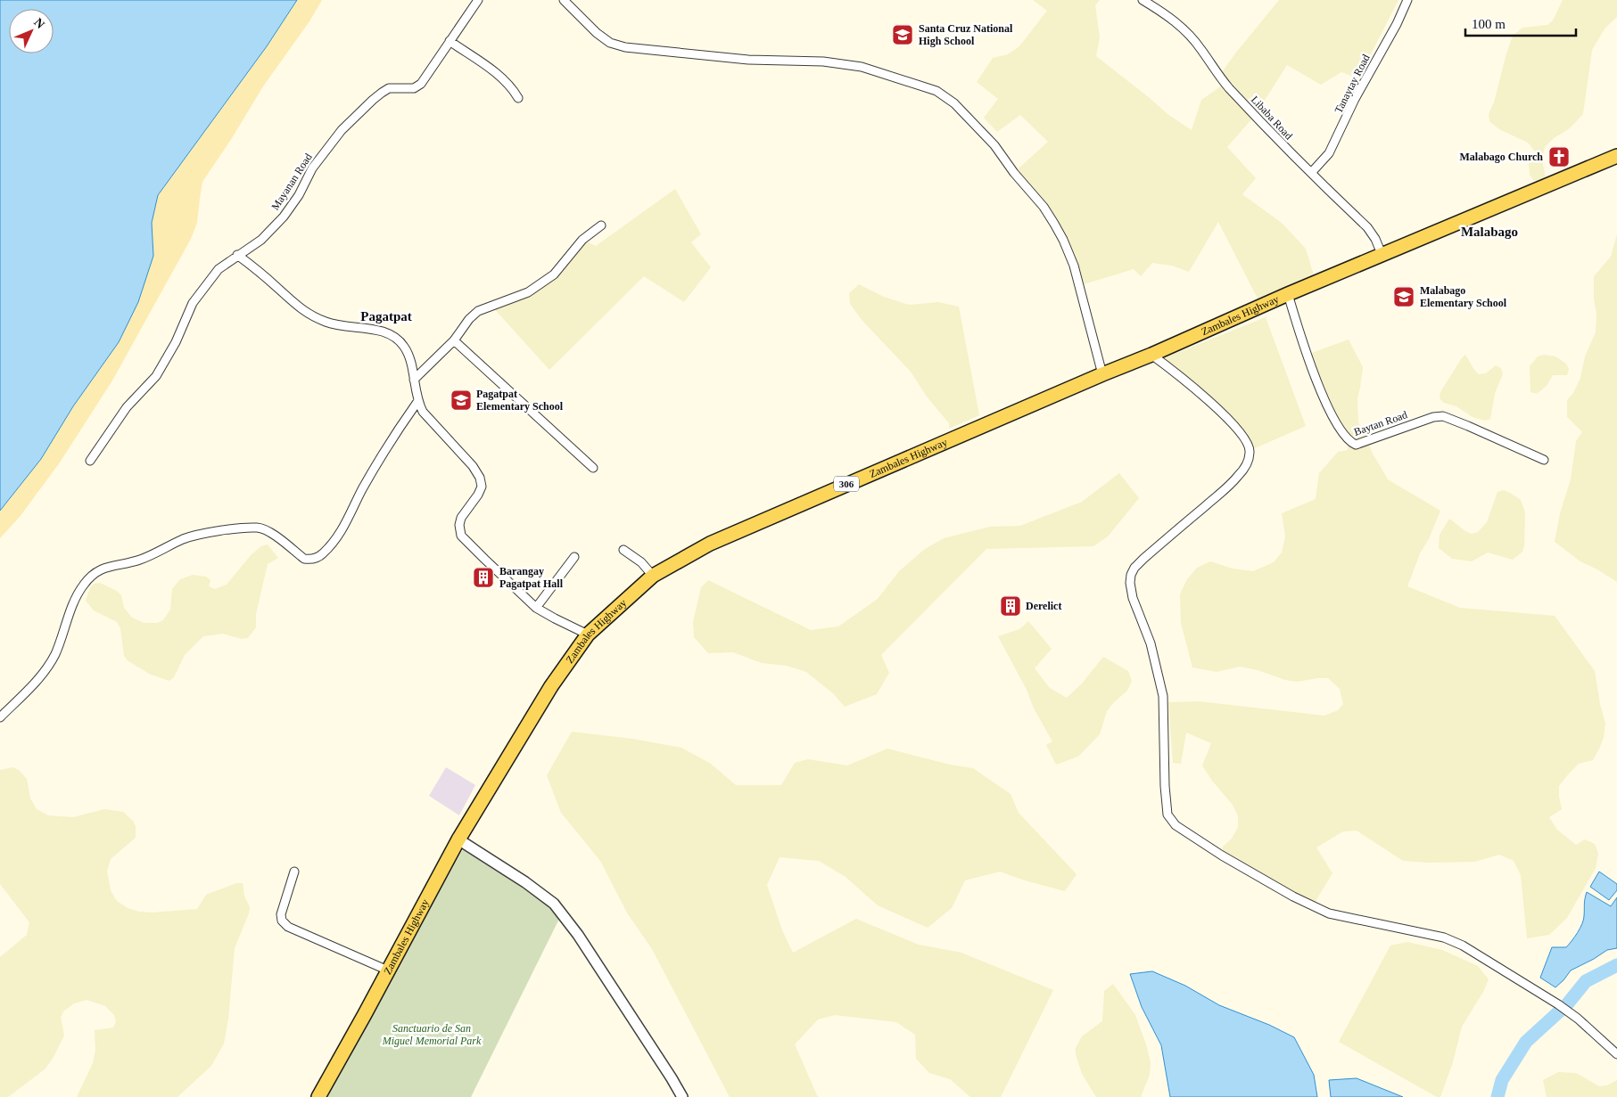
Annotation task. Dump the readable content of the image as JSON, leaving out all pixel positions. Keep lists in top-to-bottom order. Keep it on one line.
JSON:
{"streets":{"main road":["Zambales Highway","306"],"street":["Tanaytay Road","Libaba Road","Mayanan Road","Baytan Road"]},"crossings":[["Tanaytay Road","Libaba Road"],["Libaba Road","Zambales Highway"],["Zambales Highway","Baytan Road"]],"districts":["Malabago","Pagatpat"],"parks":["Sanctuario de San Miguel Memorial Park"],"places":{"school or university":["Santa Cruz National High School","Malabago Elementary School","Pagatpat Elementary School"],"church":["Malabago Church"],"building":["Barangay Pagatpat Hall","Derelict"]},"scale_bar":"100 m","north":"top right"}
